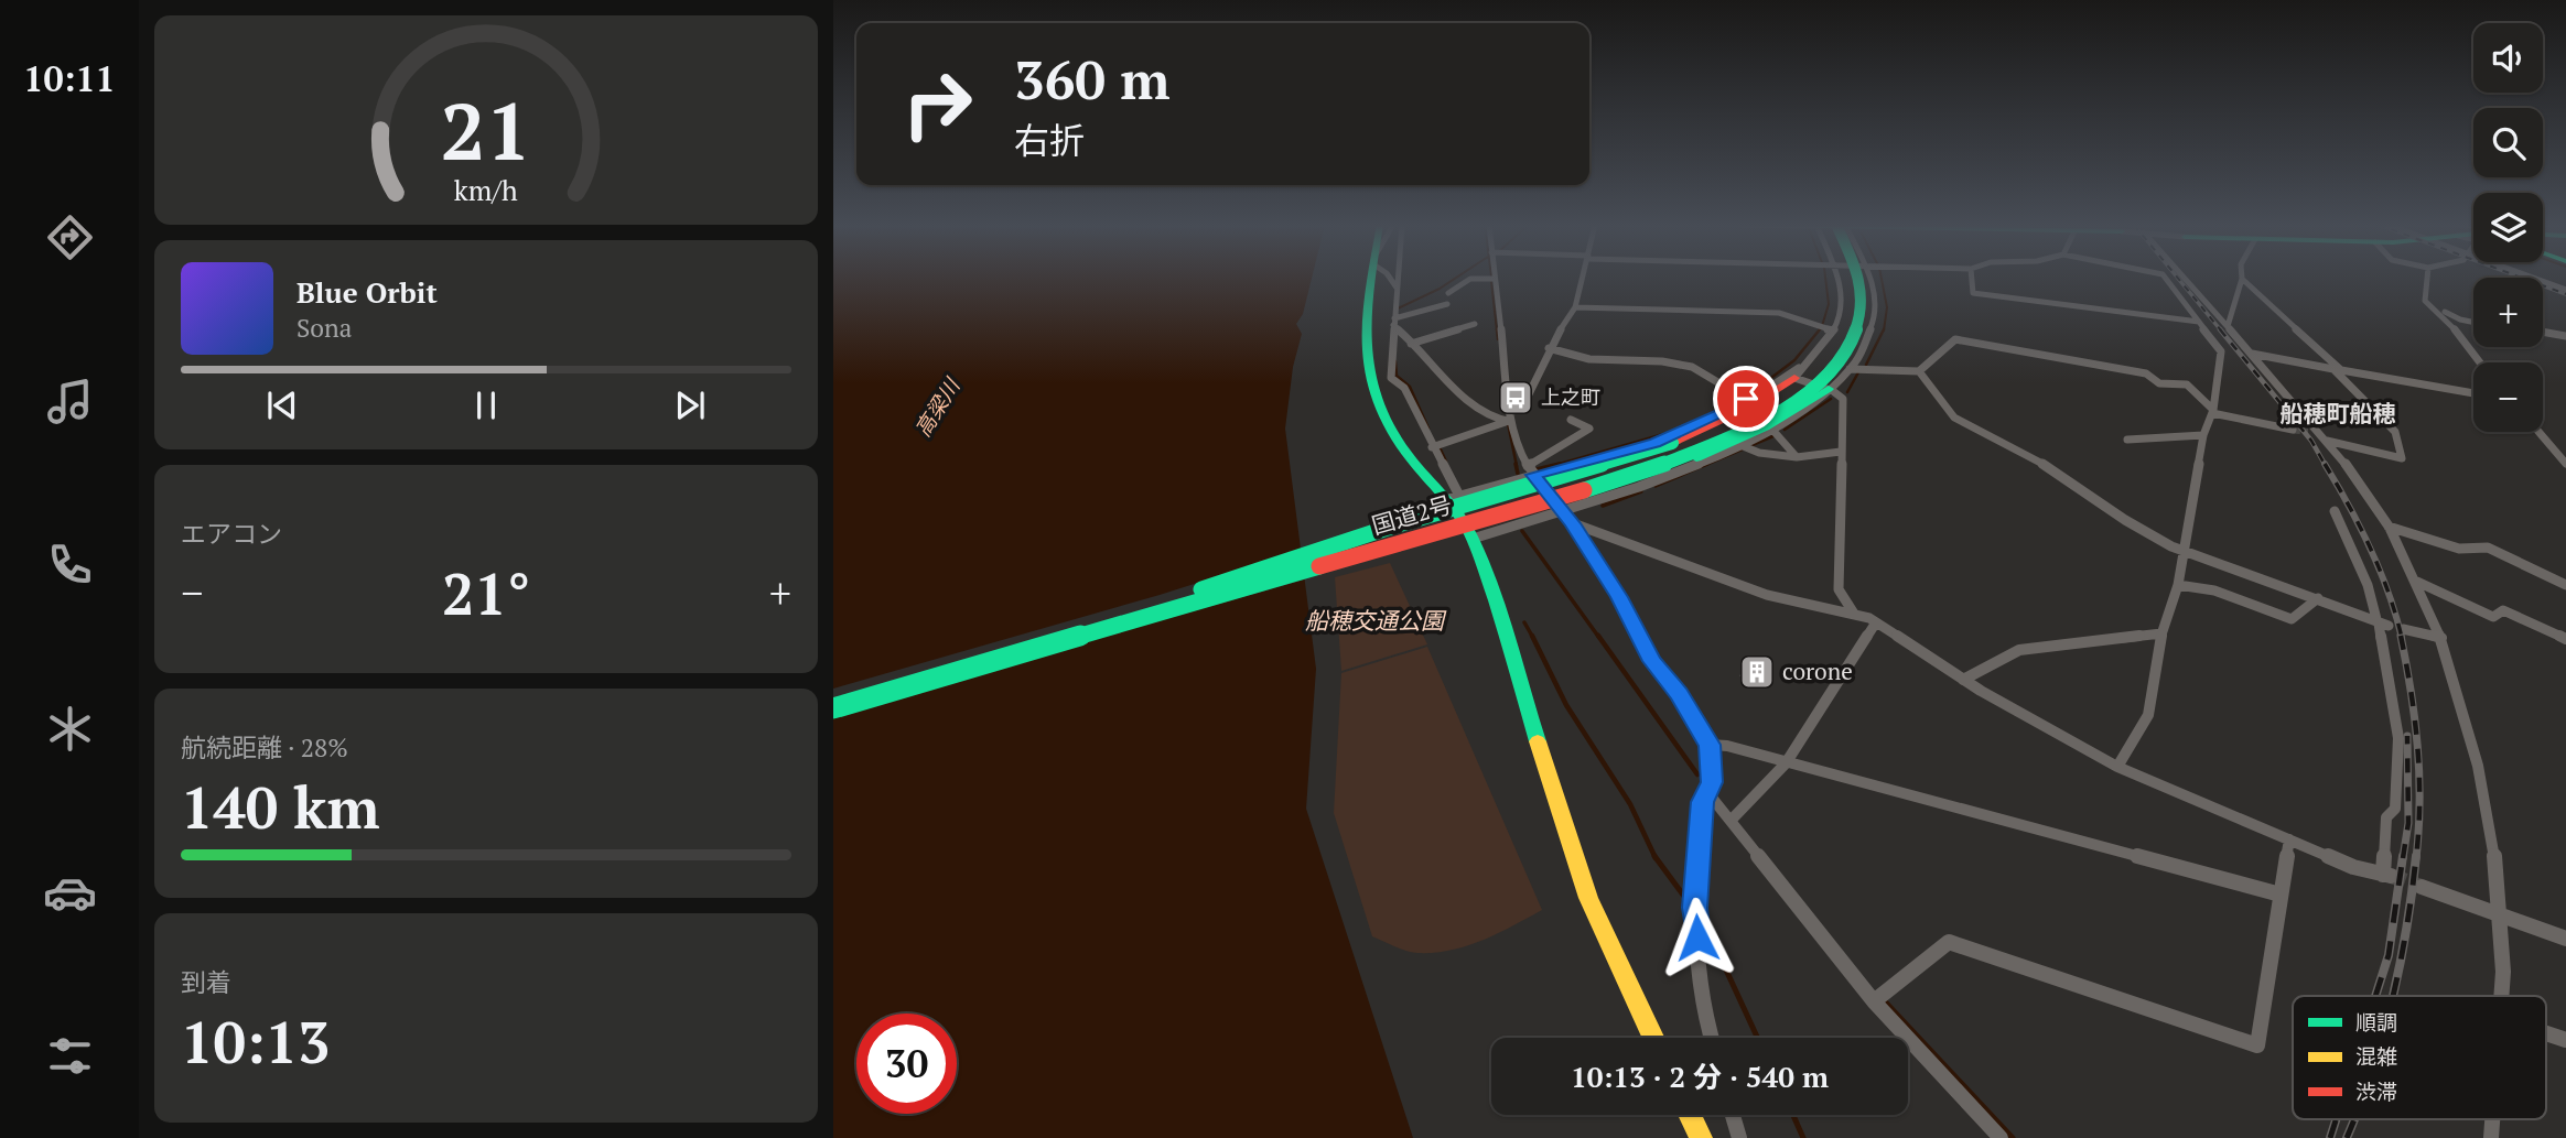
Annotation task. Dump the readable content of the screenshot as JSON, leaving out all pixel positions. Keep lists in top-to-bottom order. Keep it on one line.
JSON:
{"streets":{"main road":["国道2号"]},"districts":["船穂町船穂"],"water":["高梁川"],"parks":["船穂交通公園"],"places":{"bus stop":["上之町"],"building":["corone"]},"legend":["順調","混雑","渋滞"],"page":{"tabs":"10:11","map_buttons":["+","−"],"turn":["360 m","右折"],"song":["Blue Orbit","Sona"],"tile":["エアコン",["航続距離 · 28%","140 km"],["到着","10:13"]],"heat":["−","21°","+"],"limit":"30","trip":"10:13 · 2 分 · 540 m","gauge":["21","km/h"]}}
